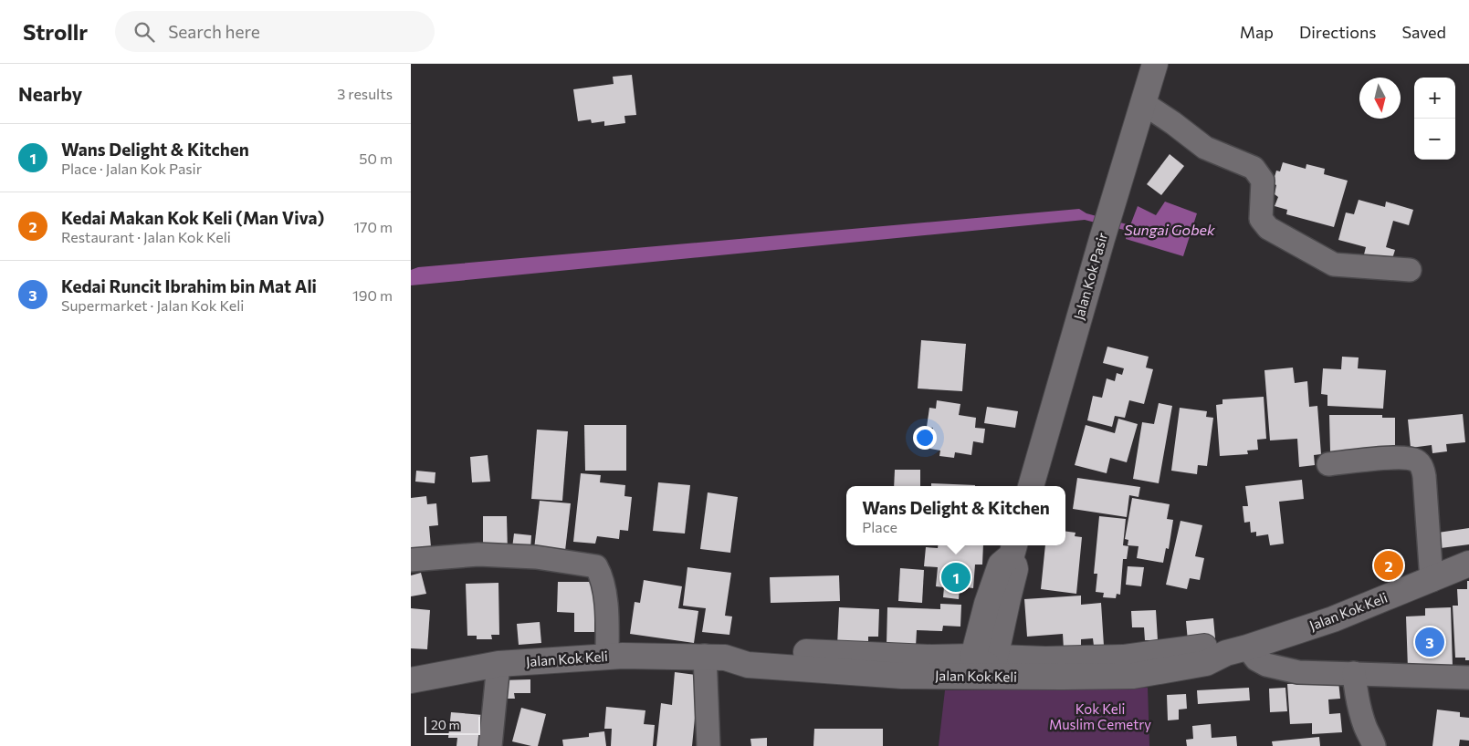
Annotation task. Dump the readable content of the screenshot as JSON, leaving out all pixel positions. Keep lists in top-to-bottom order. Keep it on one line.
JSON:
{"streets":{"street":["Jalan Kok Pasir","Jalan Kok Keli"]},"water":["Sungai Gobek"],"parks":["Kok Keli Muslim Cemetry"],"scale_bar":"20 m","north":"bottom","page":{"header":"Strollr","search":"Search here","nav":["Map","Directions","Saved"],"heading":["Nearby","3 results"],"map_buttons":["+","−"],"list":[{"mark":"1","name":"Wans Delight & Kitchen","note":"Place · Jalan Kok Pasir","value":"50 m"},{"mark":"2","name":"Kedai Makan Kok Keli (Man Viva)","note":"Restaurant · Jalan Kok Keli","value":"170 m"},{"mark":"3","name":"Kedai Runcit Ibrahim bin Mat Ali","note":"Supermarket · Jalan Kok Keli","value":"190 m"}],"popup":["Wans Delight & Kitchen","Place"],"pins":["2","1","3"],"scale":"20 m"}}
